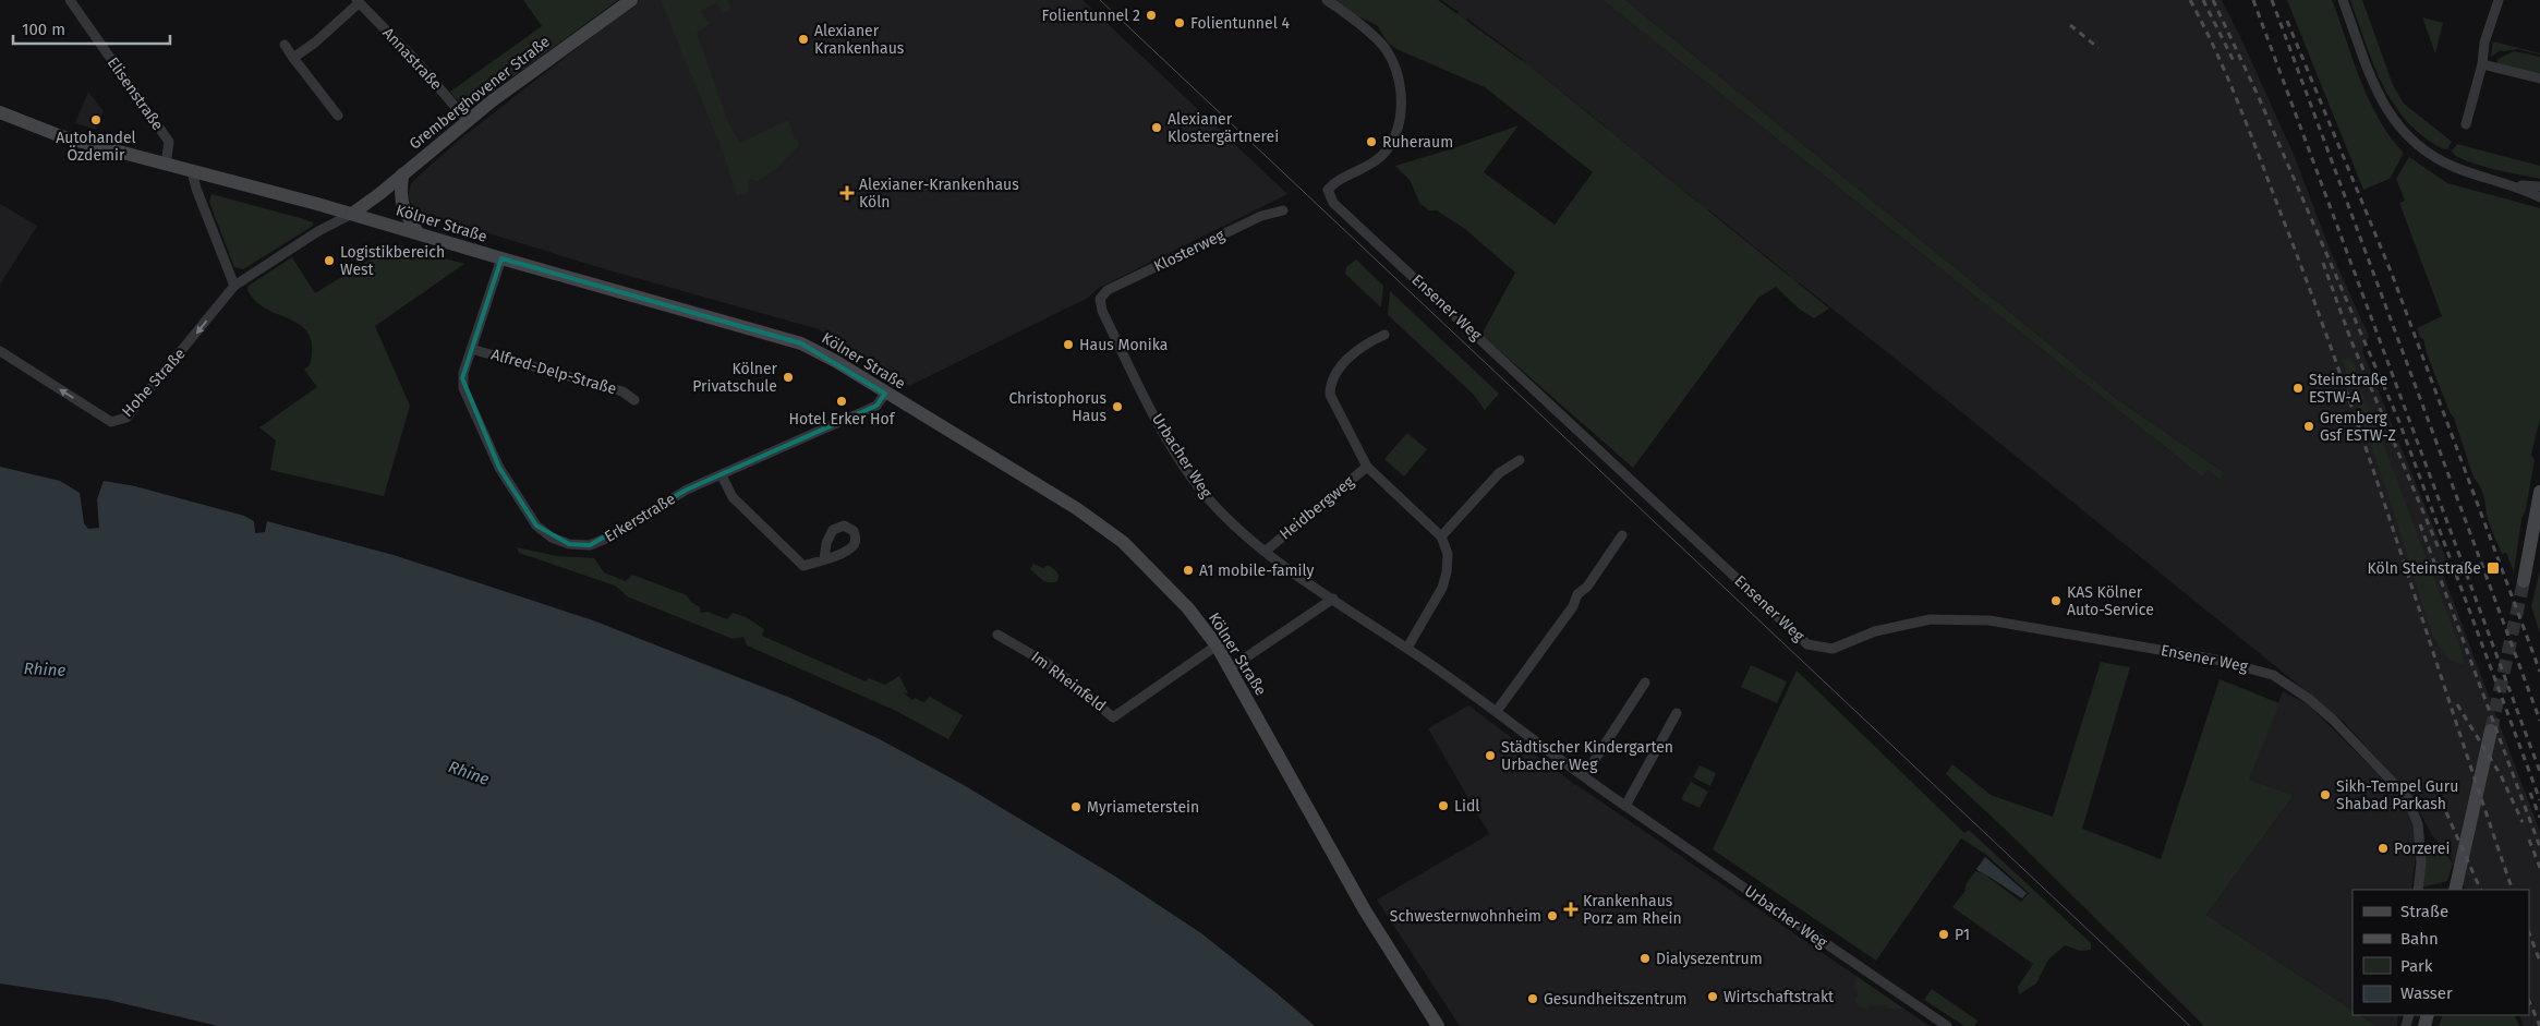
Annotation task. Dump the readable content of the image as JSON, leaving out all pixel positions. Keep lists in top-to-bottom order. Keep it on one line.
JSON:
{"streets":{"main road":["Gremberghovener Straße","Kölner Straße"],"street":["Annastraße","Elisenstraße","Klosterweg","Ensener Weg","Alfred-Delp-Straße","Hohe Straße","Urbacher Weg","Heidbergweg","Erkerstraße","Im Rheinfeld"]},"crossings":[["Annastraße","Gremberghovener Straße"],["Gremberghovener Straße","Kölner Straße"],["Gremberghovener Straße","Hohe Straße"],["Elisenstraße","Kölner Straße"],["Kölner Straße","Hohe Straße"],["Kölner Straße","Erkerstraße"],["Kölner Straße","Im Rheinfeld"],["Klosterweg","Urbacher Weg"],["Alfred-Delp-Straße","Erkerstraße"],["Urbacher Weg","Heidbergweg"]],"water":["Rhine"],"places":{"other":["Folientunnel 2","Folientunnel 4","Alexianer Krankenhaus","Autohandel Özdemir","Alexianer Klostergärtnerei","Ruheraum","Logistikbereich West","Haus Monika","Kölner Privatschule","Steinstraße ESTW-A","Hotel Erker Hof","Christophorus Haus","Gremberg Gsf ESTW-Z","A1 mobile-family","KAS Kölner Auto-Service","Städtischer Kindergarten Urbacher Weg","Sikh-Tempel Guru Shabad Parkash","Lidl","Myriameterstein","Porzerei","Schwesternwohnheim","P1","Dialysezentrum","Wirtschaftstrakt","Gesundheitszentrum"],"health":["Alexianer-Krankenhaus Köln","Krankenhaus Porz am Rhein"],"transit":["Köln Steinstraße"]},"legend":["Straße","Bahn","Park","Wasser"],"scale_bar":"100 m"}
